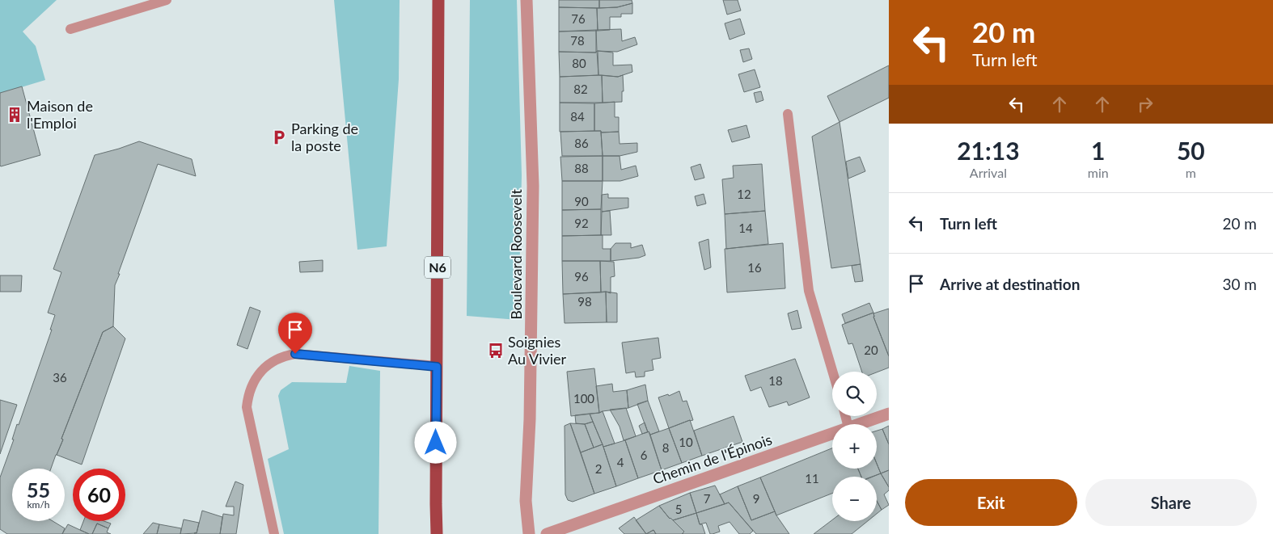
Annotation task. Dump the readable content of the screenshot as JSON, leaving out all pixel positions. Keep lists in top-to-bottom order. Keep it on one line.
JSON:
{"streets":{"main road":["N6"],"street":["Boulevard Roosevelt","Chemin de l'Épinois"]},"places":{"building":["Maison de l'Emploi"],"parking":["Parking de la poste"],"bus stop":["Soignies Au Vivier"]},"house_numbers":["76","78","80","82","84","86","88","12","90","92","14","16","96","98","20","36","18","100","10","8","6","4","2","11","7","9","5"],"page":{"turn":["20 m","Turn left"],"eta":["21:13","Arrival","1","min","50","m"],"list":[{"name":"Turn left","value":"20 m"},{"name":"Arrive at destination","value":"30 m"}],"map_buttons":["+","−"],"speed":"55 km/h","limit":"60","buttons":["Exit","Share"]}}
